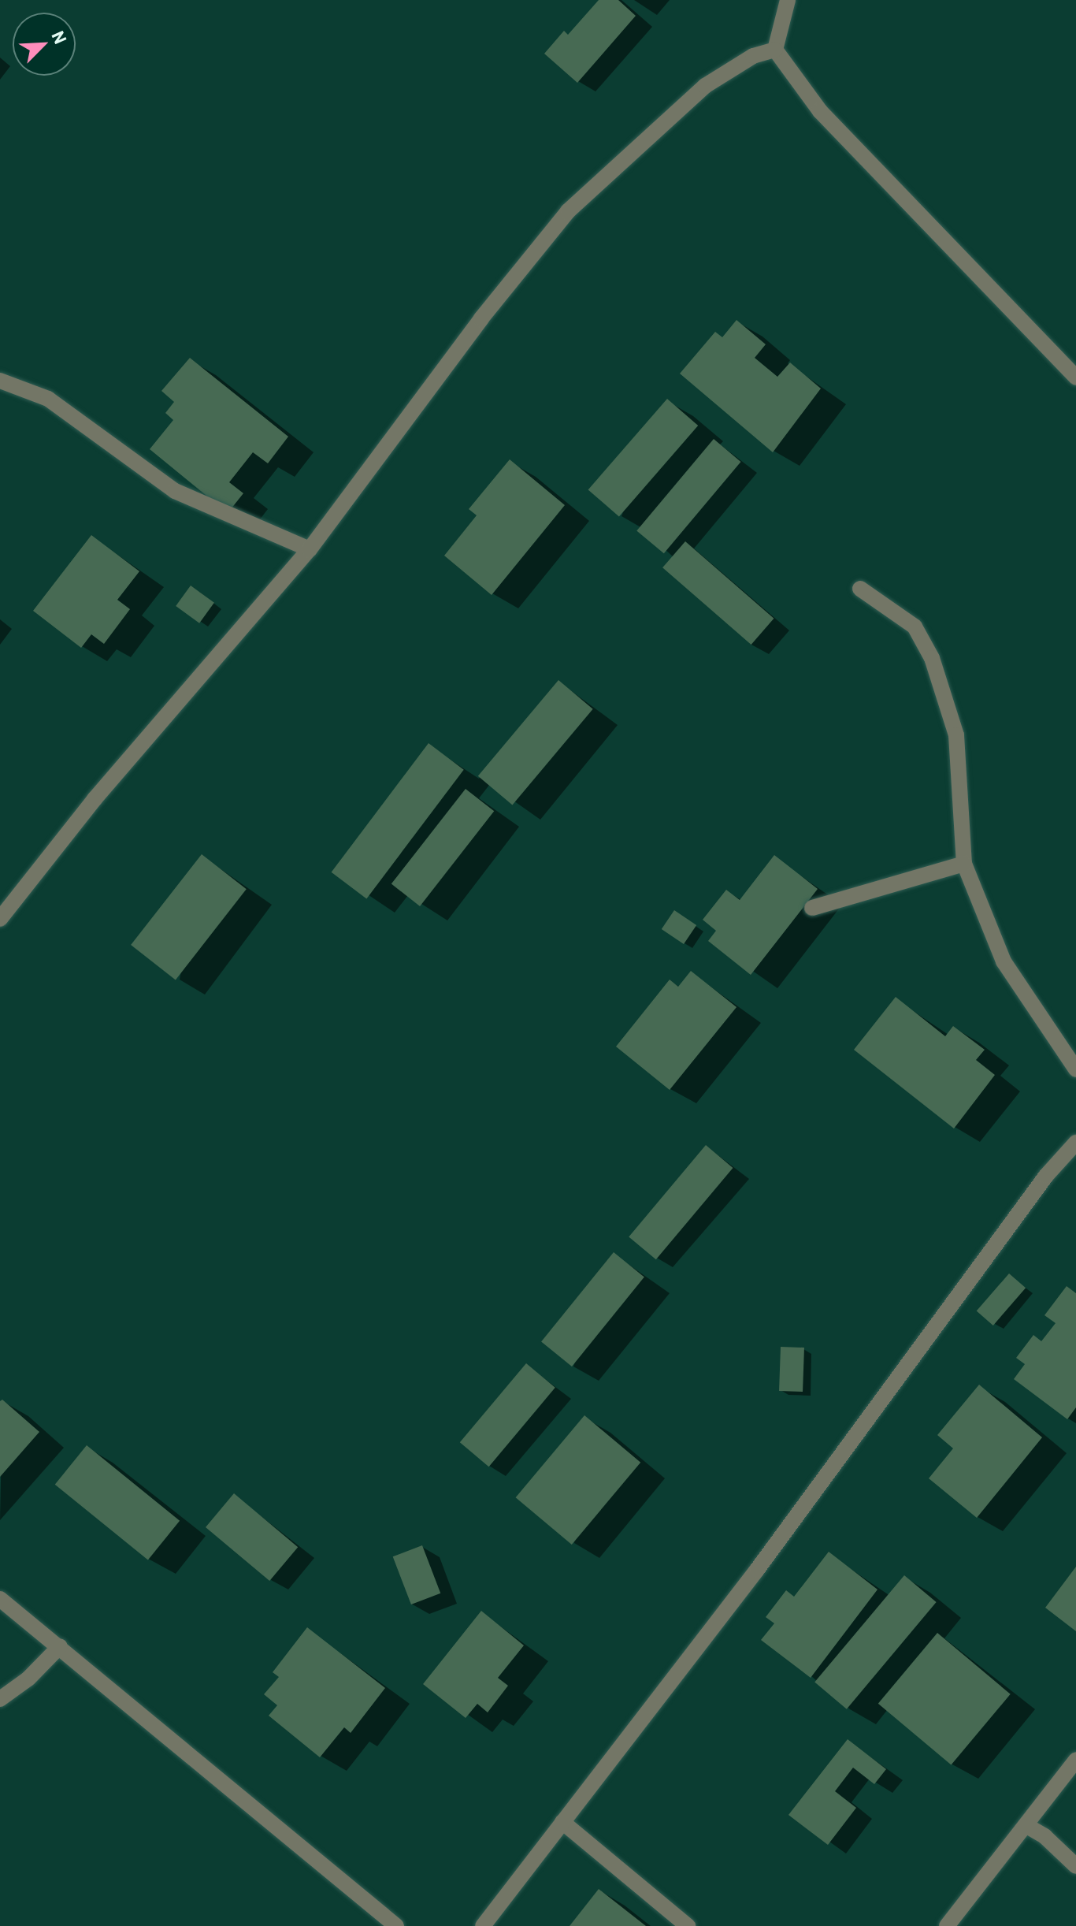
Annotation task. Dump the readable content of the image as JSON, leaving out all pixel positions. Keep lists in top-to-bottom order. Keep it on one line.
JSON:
{"north":"top right"}
